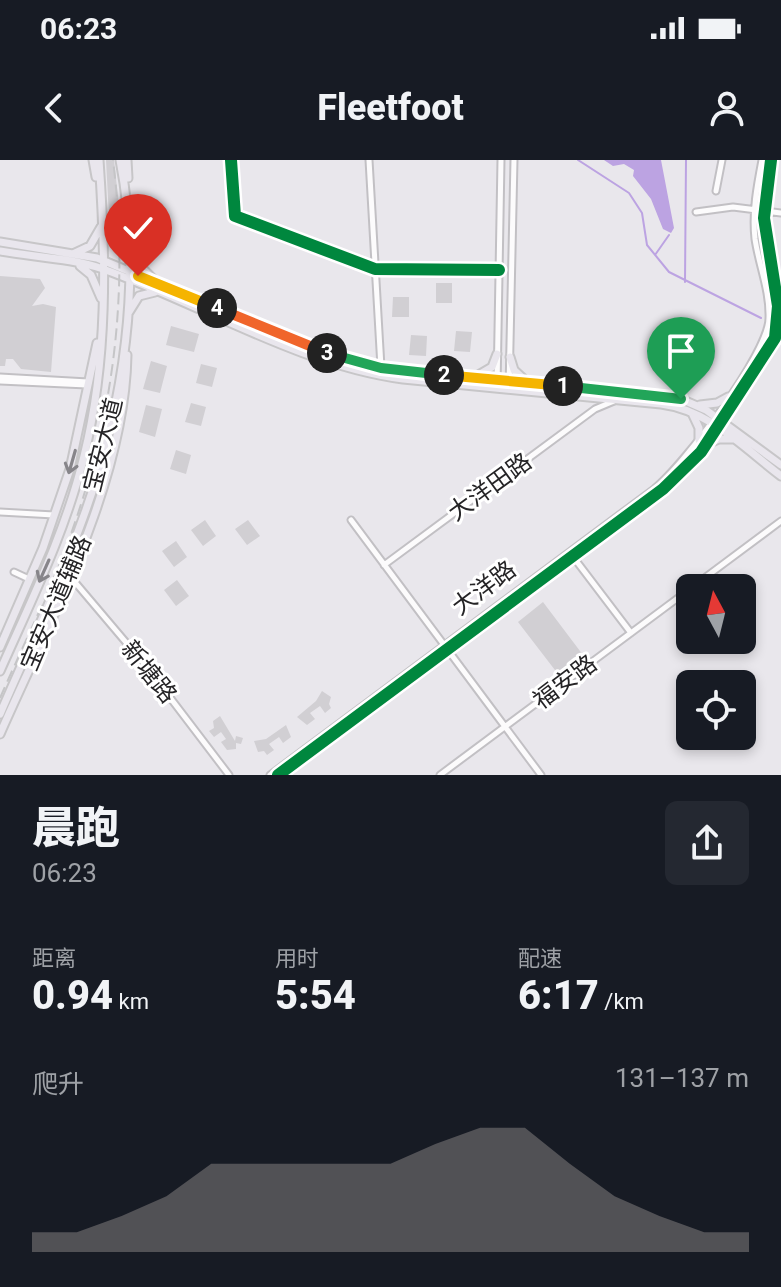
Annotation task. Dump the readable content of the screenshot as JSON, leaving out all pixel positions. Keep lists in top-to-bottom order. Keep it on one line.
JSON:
{"streets":{"main road":["宝安大道","宝安大道辅路"],"street":["大洋田路","大洋路","新塘路","福安路"]},"crossings":[["宝安大道","宝安大道辅路"],["宝安大道辅路","新塘路"]],"north":"top","page":{"status":"06:23","header":"Fleetfoot","pins":["4","3","2","1"],"heading":["晨跑","06:23"],"stats":[["距离","0.94 km"],["用时","5:54"],["配速","6:17 /km"]],"chart":["爬升","131–137 m"]}}
